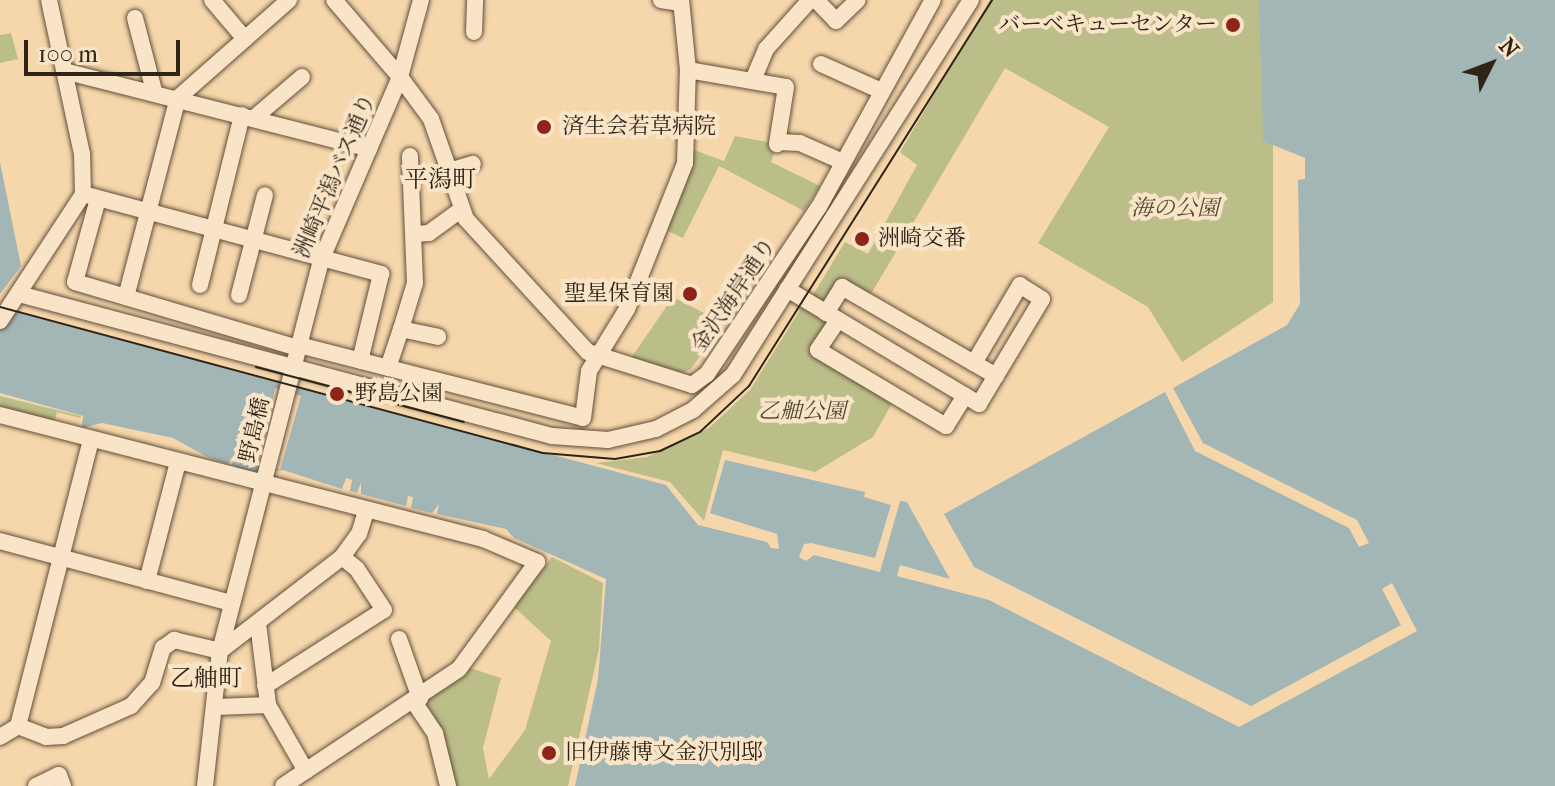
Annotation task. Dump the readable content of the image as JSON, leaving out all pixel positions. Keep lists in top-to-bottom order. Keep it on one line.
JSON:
{"streets":{"street":["洲崎平潟バス通り","金沢海岸通り","野島橋"]},"crossings":[["洲崎平潟バス通り","野島橋"]],"districts":["平潟町","乙舳町"],"parks":["海の公園","乙舳公園"],"places":["バーベキューセンター","済生会若草病院","洲崎交番","聖星保育園","野島公園","旧伊藤博文金沢別邸"],"scale_bar":"100 m","north":"top right"}
